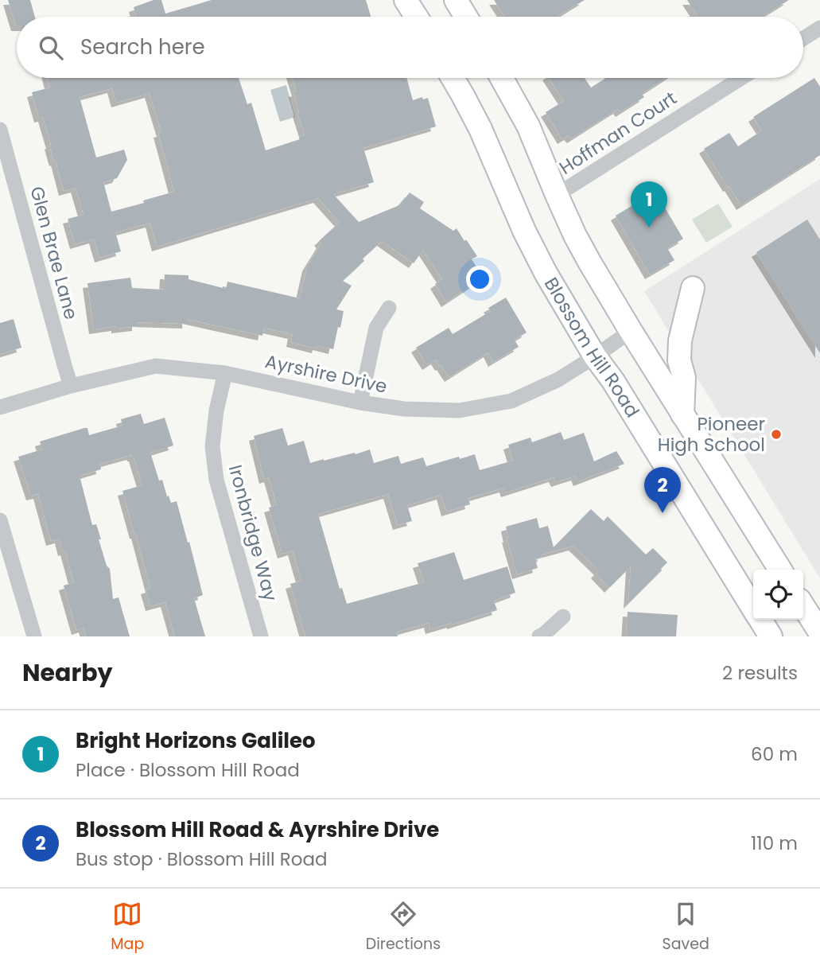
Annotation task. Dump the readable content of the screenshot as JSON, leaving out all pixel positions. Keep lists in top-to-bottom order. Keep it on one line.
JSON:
{"streets":{"main road":["Blossom Hill Road"],"street":["Hoffman Court","Glen Brae Lane","Ayrshire Drive","Ironbridge Way"]},"crossings":[["Glen Brae Lane","Ayrshire Drive"],["Blossom Hill Road","Ayrshire Drive"],["Ayrshire Drive","Ironbridge Way"]],"places":["Pioneer High School"],"page":{"search":"Search here","pins":["1","2"],"heading":["Nearby","2 results"],"list":[{"mark":"1","name":"Bright Horizons Galileo","note":"Place · Blossom Hill Road","value":"60 m"},{"mark":"2","name":"Blossom Hill Road & Ayrshire Drive","note":"Bus stop · Blossom Hill Road","value":"110 m"}],"nav":["Map","Directions","Saved"]}}
